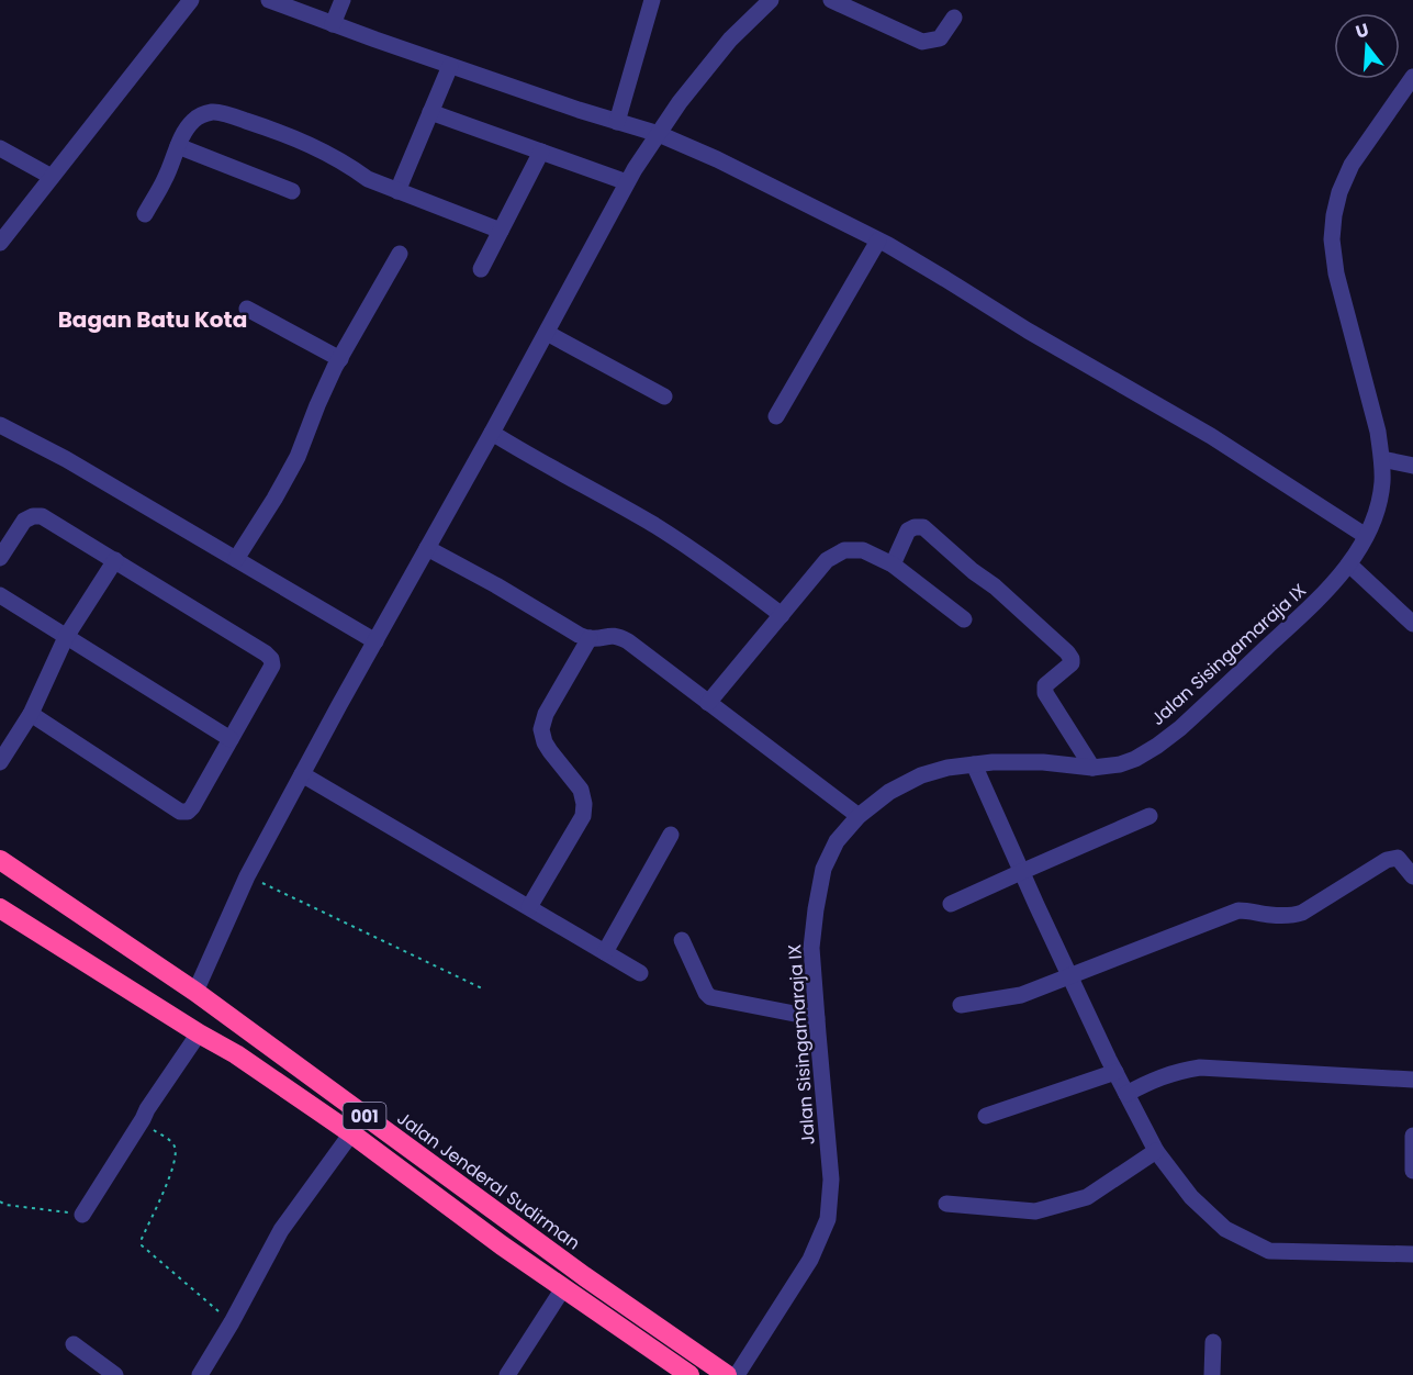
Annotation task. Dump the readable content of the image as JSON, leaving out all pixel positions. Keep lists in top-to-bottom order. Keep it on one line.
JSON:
{"streets":{"highway":["001","Jalan Jenderal Sudirman"],"street":["Jalan Sisingamaraja IX"]},"districts":["Bagan Batu Kota"],"north":"top"}
